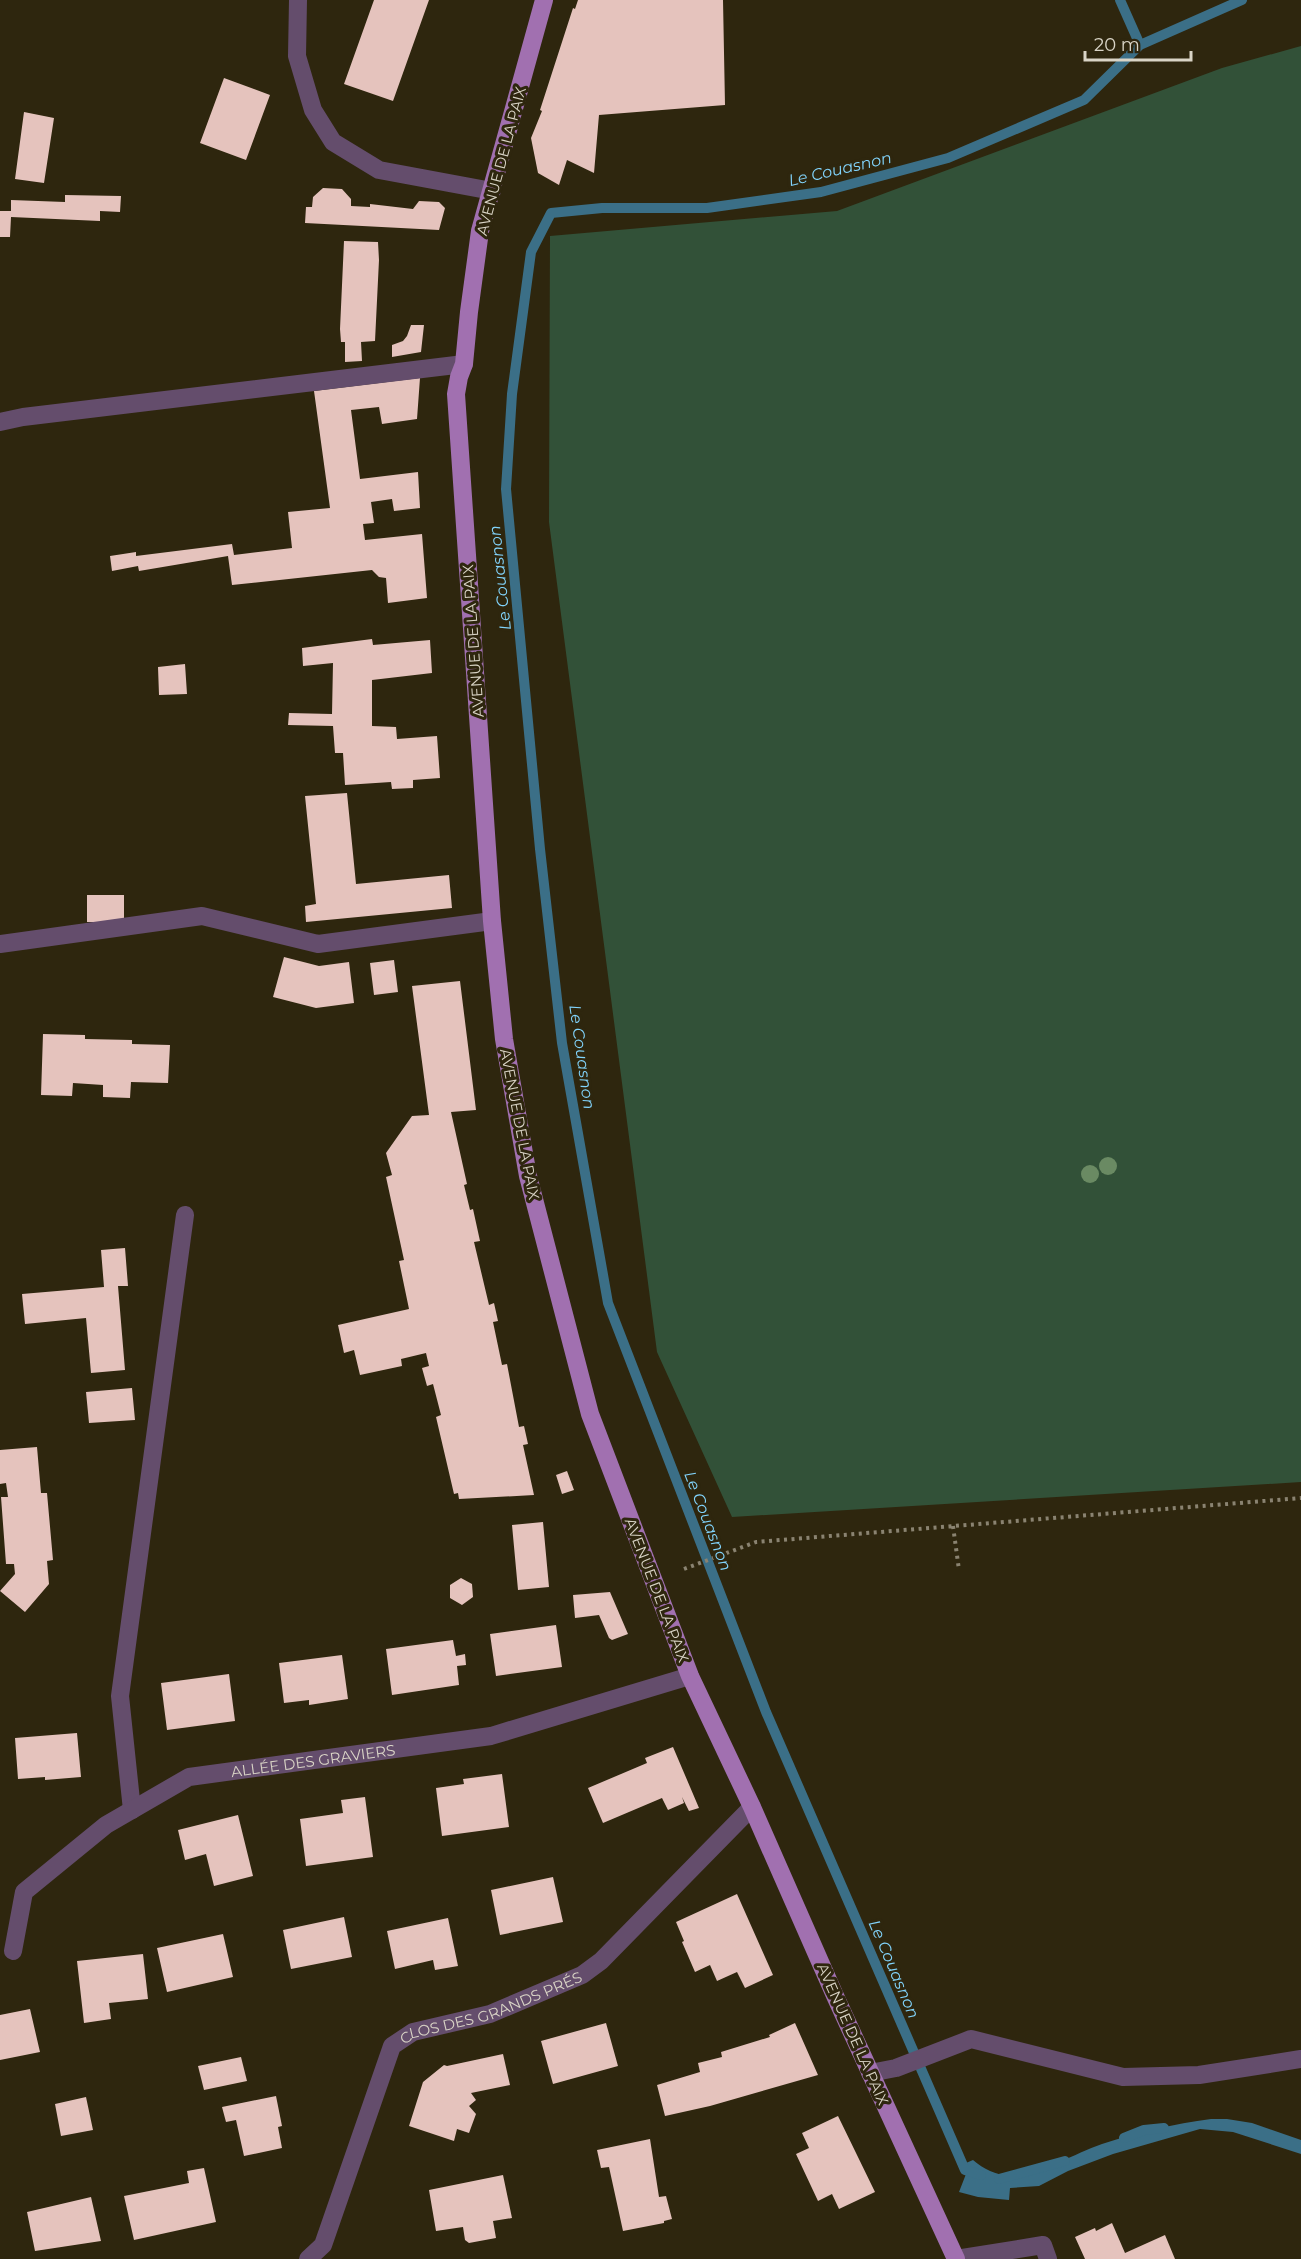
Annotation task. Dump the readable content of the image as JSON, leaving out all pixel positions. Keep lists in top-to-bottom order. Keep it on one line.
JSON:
{"streets":{"main road":["AVENUE DE LA PAIX"],"street":["ALLÉE DES GRAVIERS","CLOS DES GRANDS PRÉS"]},"crossings":[["AVENUE DE LA PAIX","ALLÉE DES GRAVIERS"],["AVENUE DE LA PAIX","CLOS DES GRANDS PRÉS"]],"water":["Le Couasnon"],"scale_bar":"20 m"}
